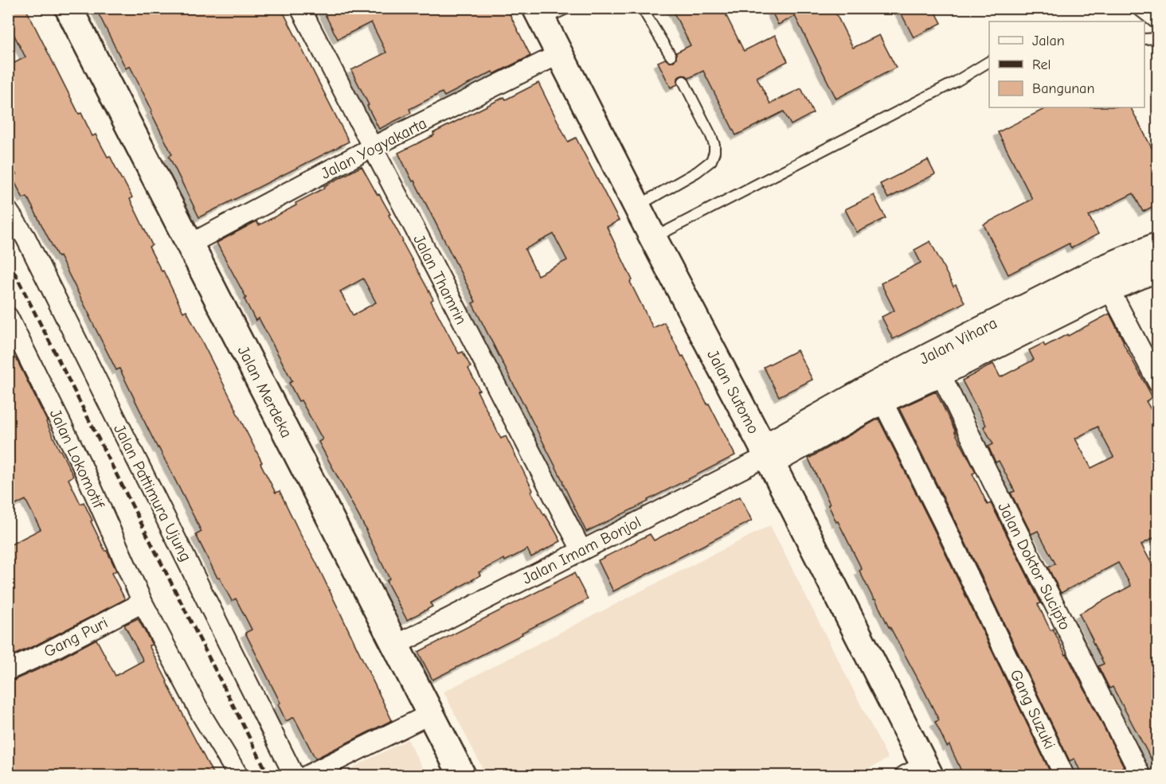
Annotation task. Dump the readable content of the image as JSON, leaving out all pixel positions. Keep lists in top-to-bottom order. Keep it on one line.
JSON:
{"streets":{"main road":["Jalan Merdeka","Jalan Sutomo"],"street":["Jalan Yogyakarta","Jalan Thamrin","Jalan Vihara","Jalan Lokomotif","Jalan Pattimura Ujung","Jalan Imam Bonjol","Jalan Doktor Sucipto","Gang Puri","Gang Suzuki"]},"crossings":[["Jalan Yogyakarta","Jalan Thamrin"],["Jalan Yogyakarta","Jalan Merdeka"],["Jalan Yogyakarta","Jalan Sutomo"],["Jalan Thamrin","Jalan Imam Bonjol"],["Jalan Vihara","Jalan Sutomo"],["Jalan Vihara","Jalan Imam Bonjol"],["Jalan Vihara","Jalan Doktor Sucipto"],["Jalan Vihara","Gang Suzuki"],["Jalan Merdeka","Jalan Imam Bonjol"],["Jalan Sutomo","Jalan Imam Bonjol"],["Jalan Lokomotif","Gang Puri"]],"legend":["Jalan","Rel","Bangunan"]}
